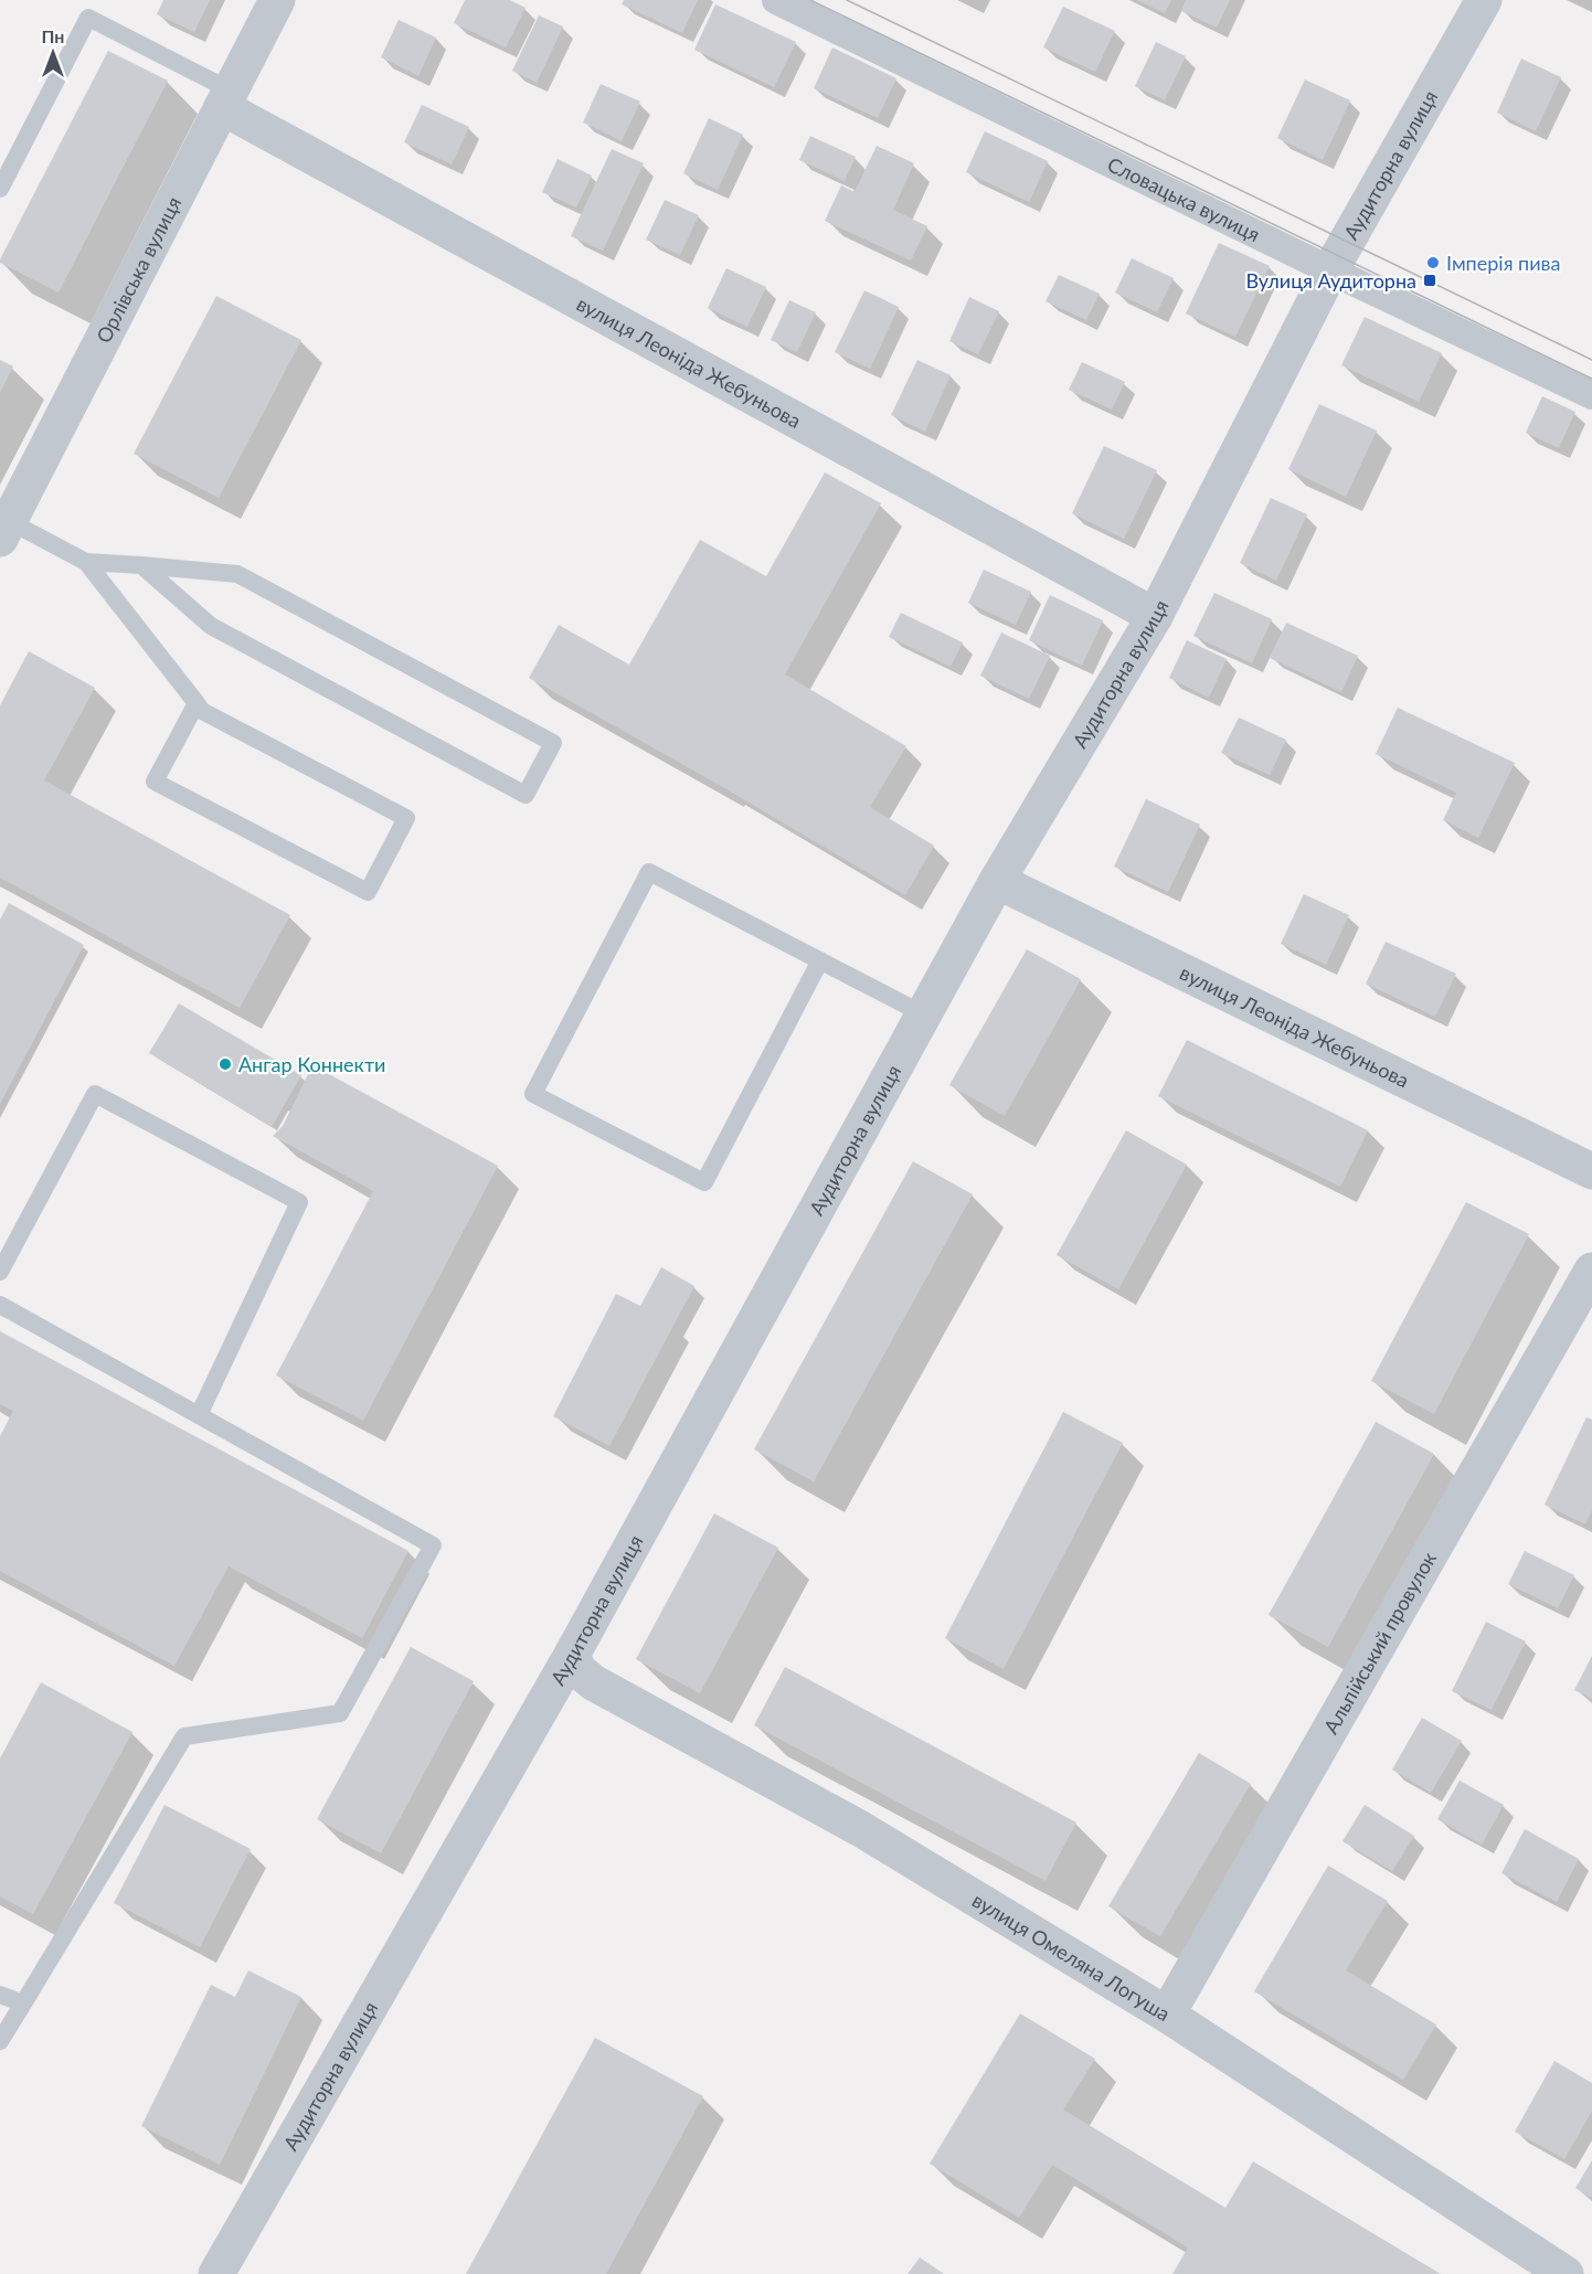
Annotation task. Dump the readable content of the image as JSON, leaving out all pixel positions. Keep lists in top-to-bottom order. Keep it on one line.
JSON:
{"streets":{"street":["Аудиторна вулиця","Словацька вулиця","Орлівська вулиця","вулиця Леоніда Жебуньова","Альпійський провулок","вулиця Омеляна Логуша"]},"crossings":[["Аудиторна вулиця","Словацька вулиця"],["Аудиторна вулиця","вулиця Леоніда Жебуньова"],["Аудиторна вулиця","вулиця Омеляна Логуша"],["Орлівська вулиця","вулиця Леоніда Жебуньова"],["Альпійський провулок","вулиця Омеляна Логуша"]],"places":{"other":["Імперія пива","Ангар Коннекти"],"transit":["Вулиця Аудиторна"]},"north":"top"}
